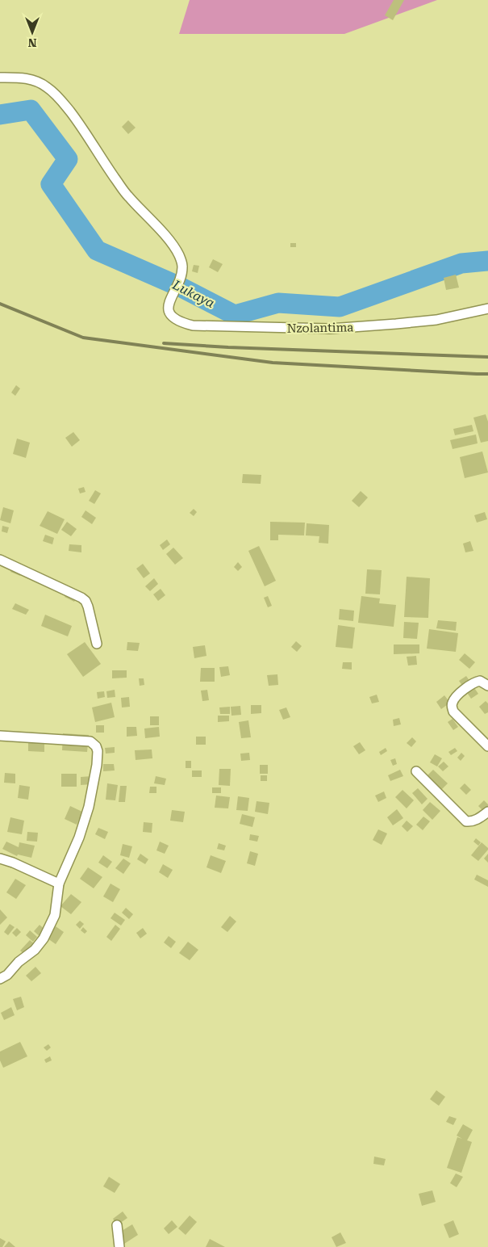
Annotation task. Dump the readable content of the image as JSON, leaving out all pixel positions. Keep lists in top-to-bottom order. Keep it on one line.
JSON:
{"streets":{"street":["Nzolantima"]},"water":["Lukaya"],"north":"bottom"}
